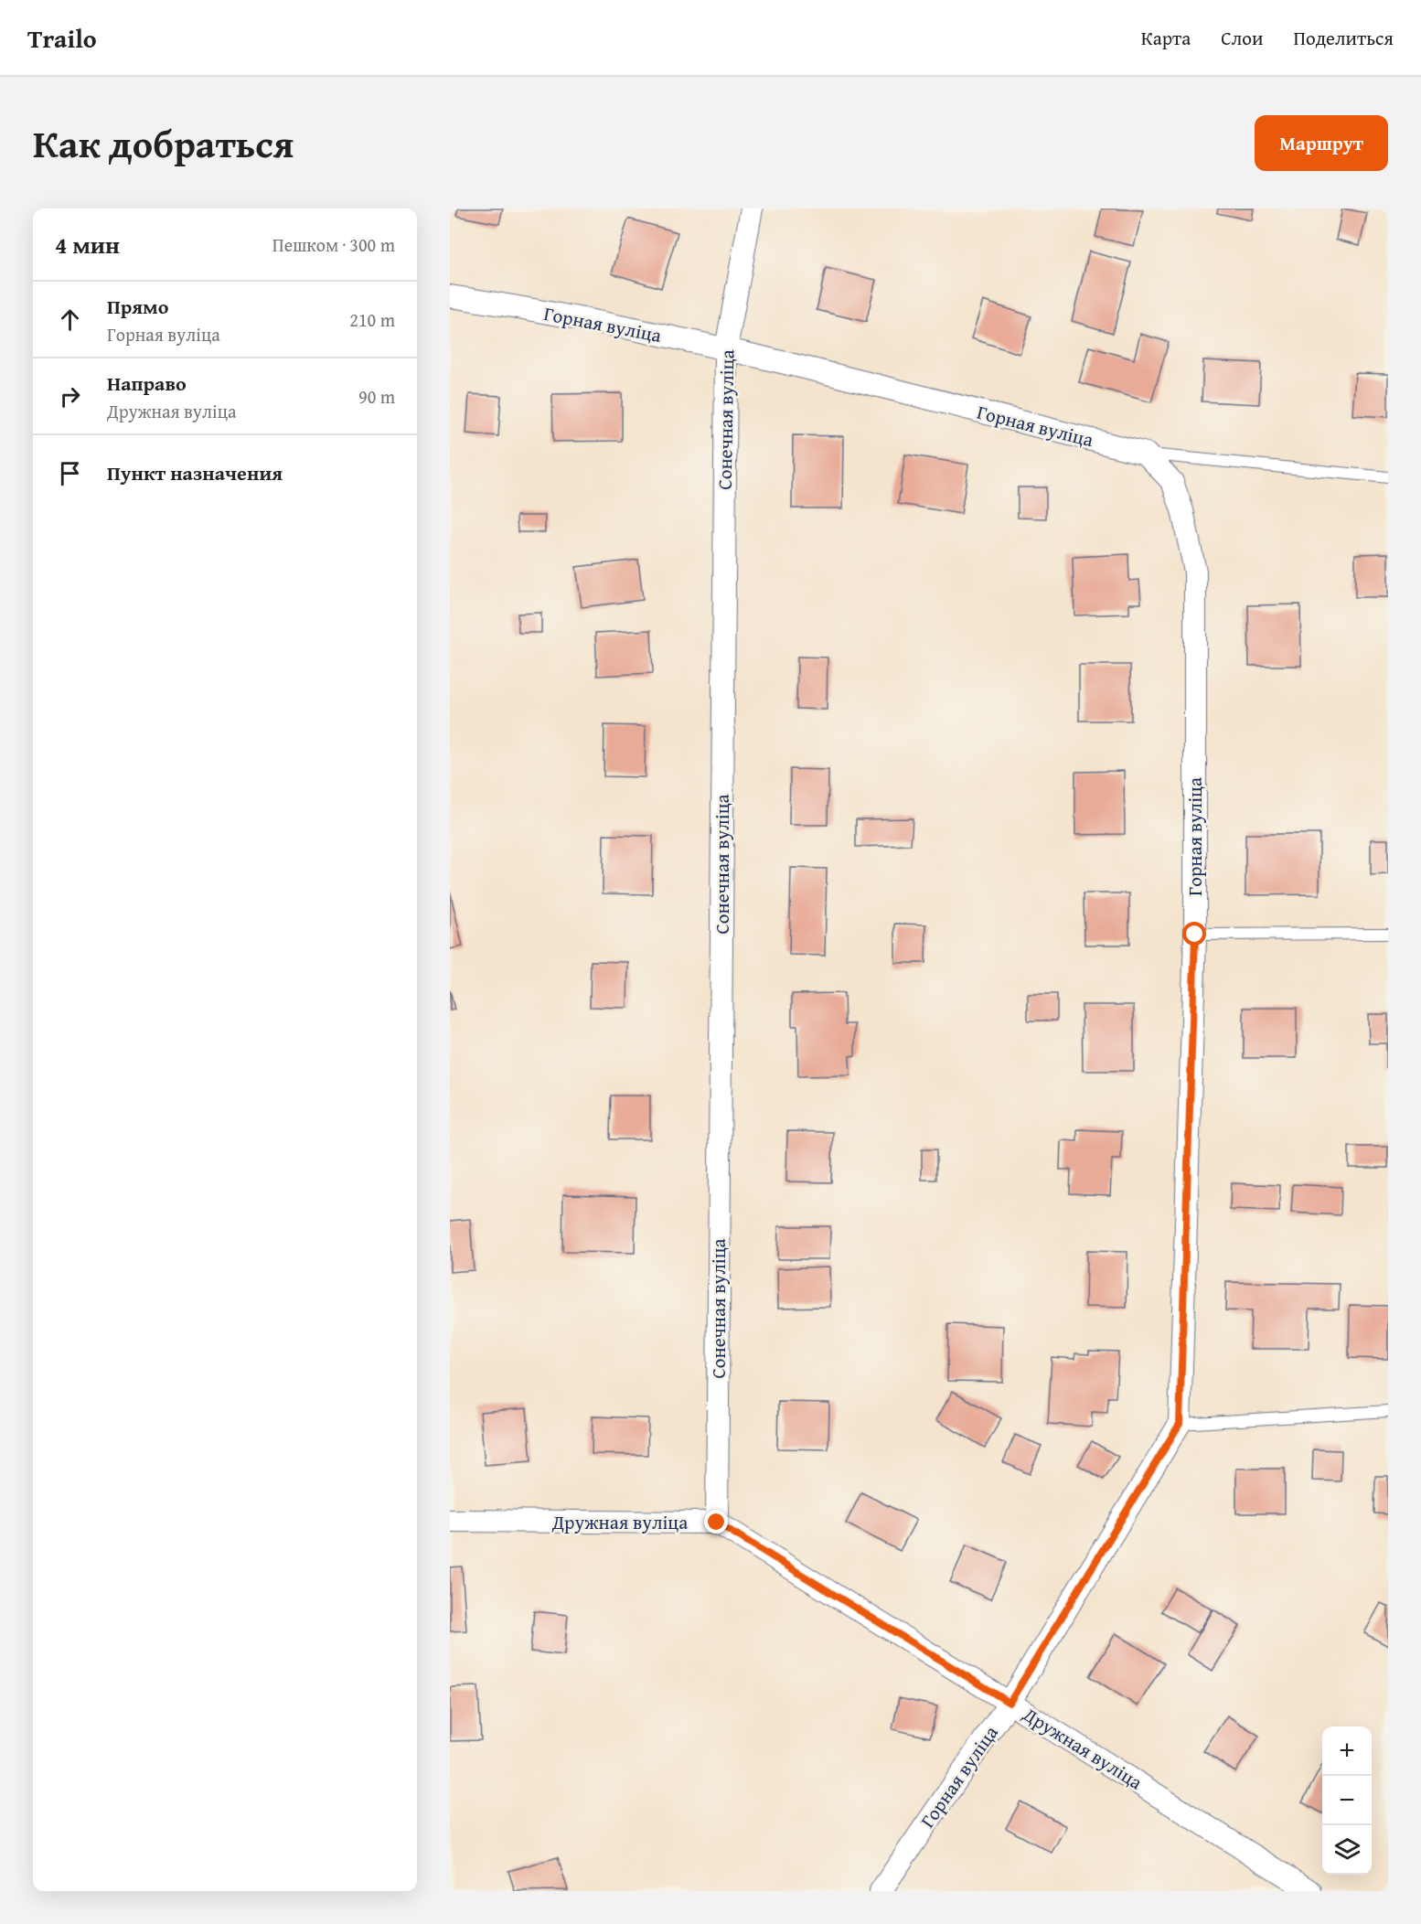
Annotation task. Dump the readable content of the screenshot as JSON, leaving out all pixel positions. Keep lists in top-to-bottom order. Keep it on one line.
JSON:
{"streets":{"street":["Горная вуліца","Сонечная вуліца","Дружная вуліца"]},"crossings":[["Горная вуліца","Сонечная вуліца"],["Горная вуліца","Дружная вуліца"],["Сонечная вуліца","Дружная вуліца"]],"page":{"header":"Trailo","nav":["Карта","Слои","Поделиться"],"title":"Как добраться","buttons":"Маршрут","heading":["4 мин","Пешком · 300 m"],"list":[["Прямо","Горная вуліца","210 m"],["Направо","Дружная вуліца","90 m"],"Пункт назначения"],"map_buttons":["+","−"]}}
